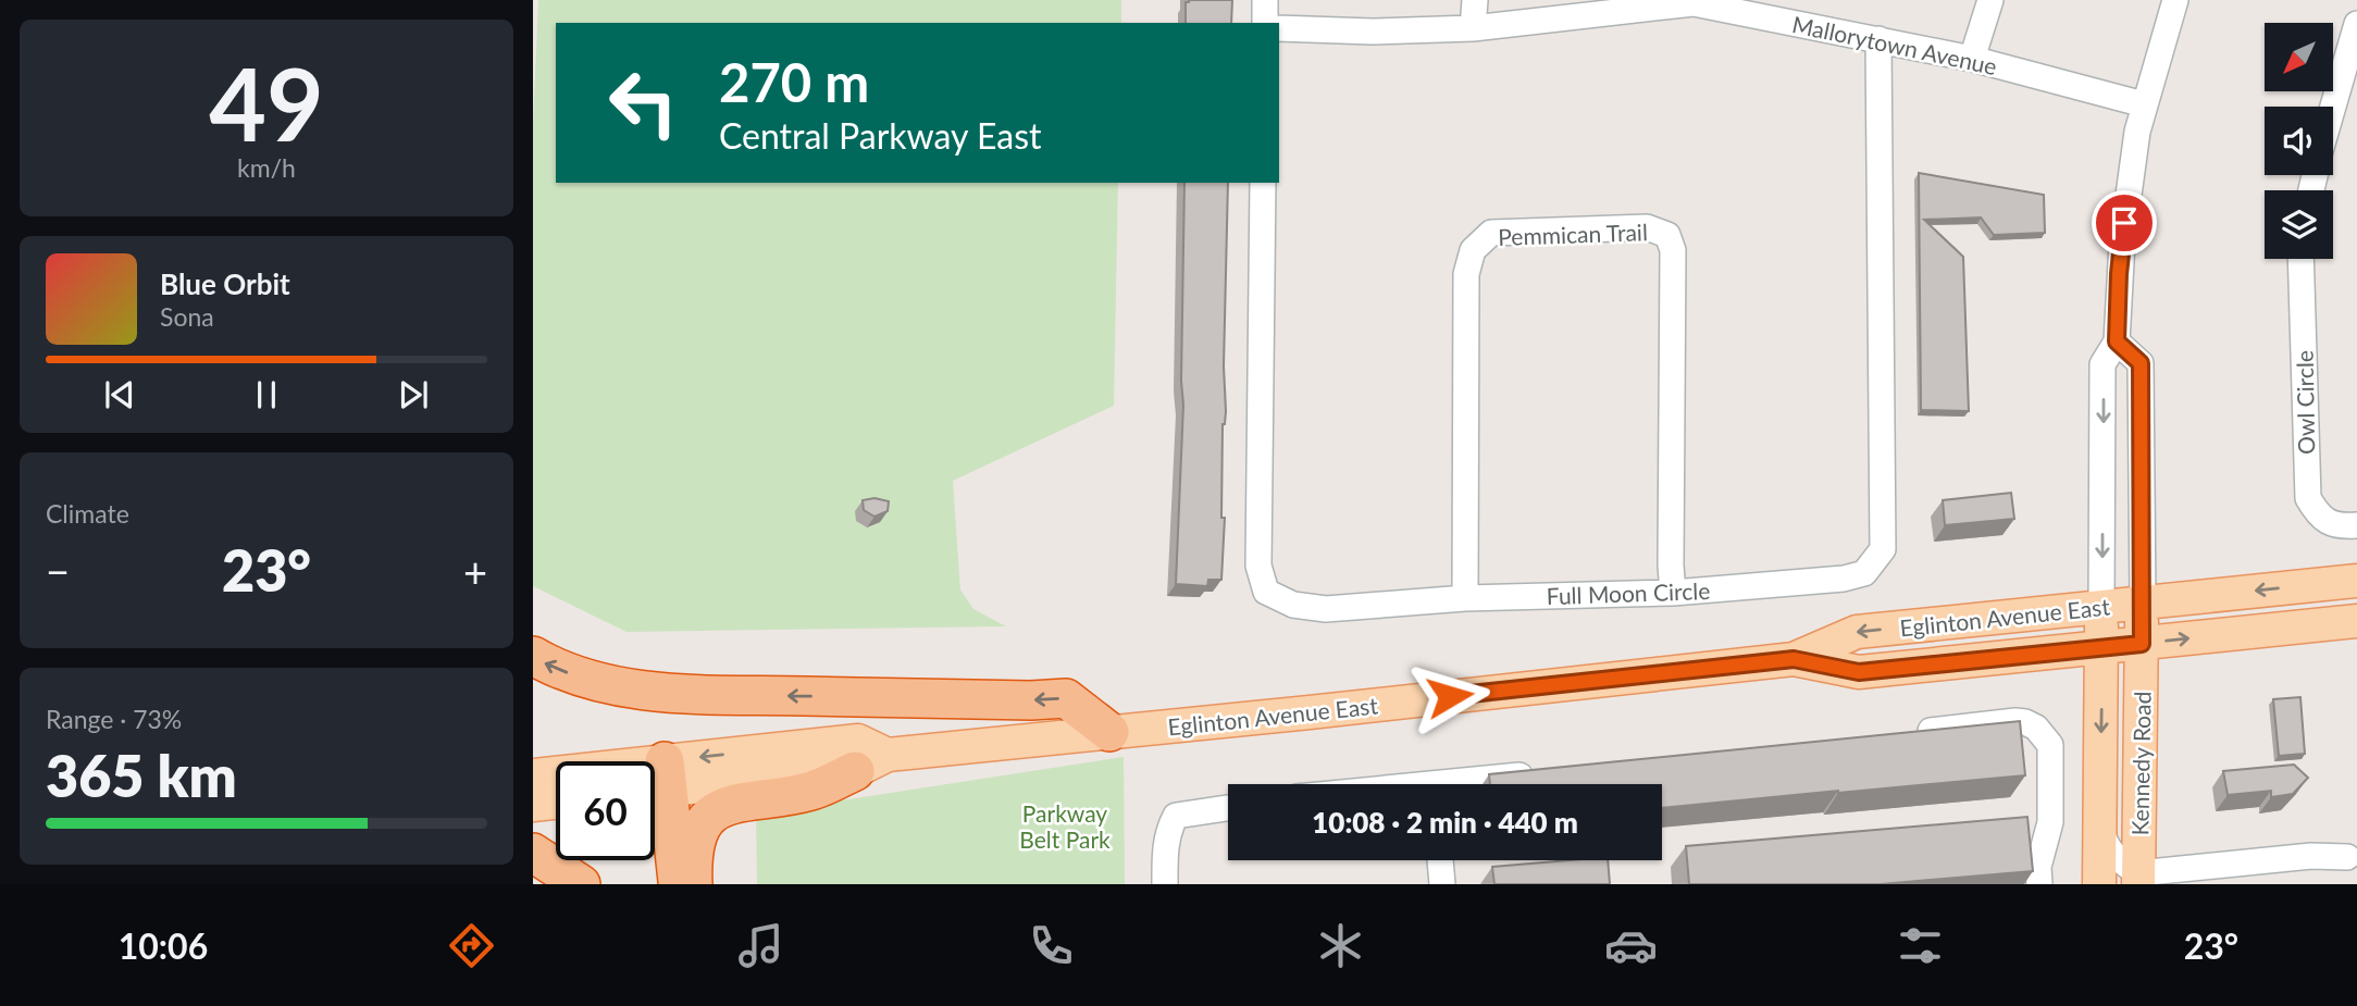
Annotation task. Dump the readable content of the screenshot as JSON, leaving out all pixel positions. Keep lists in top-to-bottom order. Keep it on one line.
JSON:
{"streets":{"main road":["Eglinton Avenue East","Kennedy Road"],"street":["Mallorytown Avenue","Pemmican Trail","Owl Circle","Full Moon Circle"]},"crossings":[["Mallorytown Avenue","Full Moon Circle"],["Pemmican Trail","Full Moon Circle"],["Eglinton Avenue East","Kennedy Road"]],"parks":["Parkway Belt Park"],"north":"bottom left","page":{"tile":[["49","km/h"],"Climate",["Range · 73%","365 km"]],"turn":["270 m","Central Parkway East"],"song":["Blue Orbit","Sona"],"heat":["−","23°","+"],"limit":"60","trip":"10:08 · 2 min · 440 m","tabs":["10:06","23°"]}}
